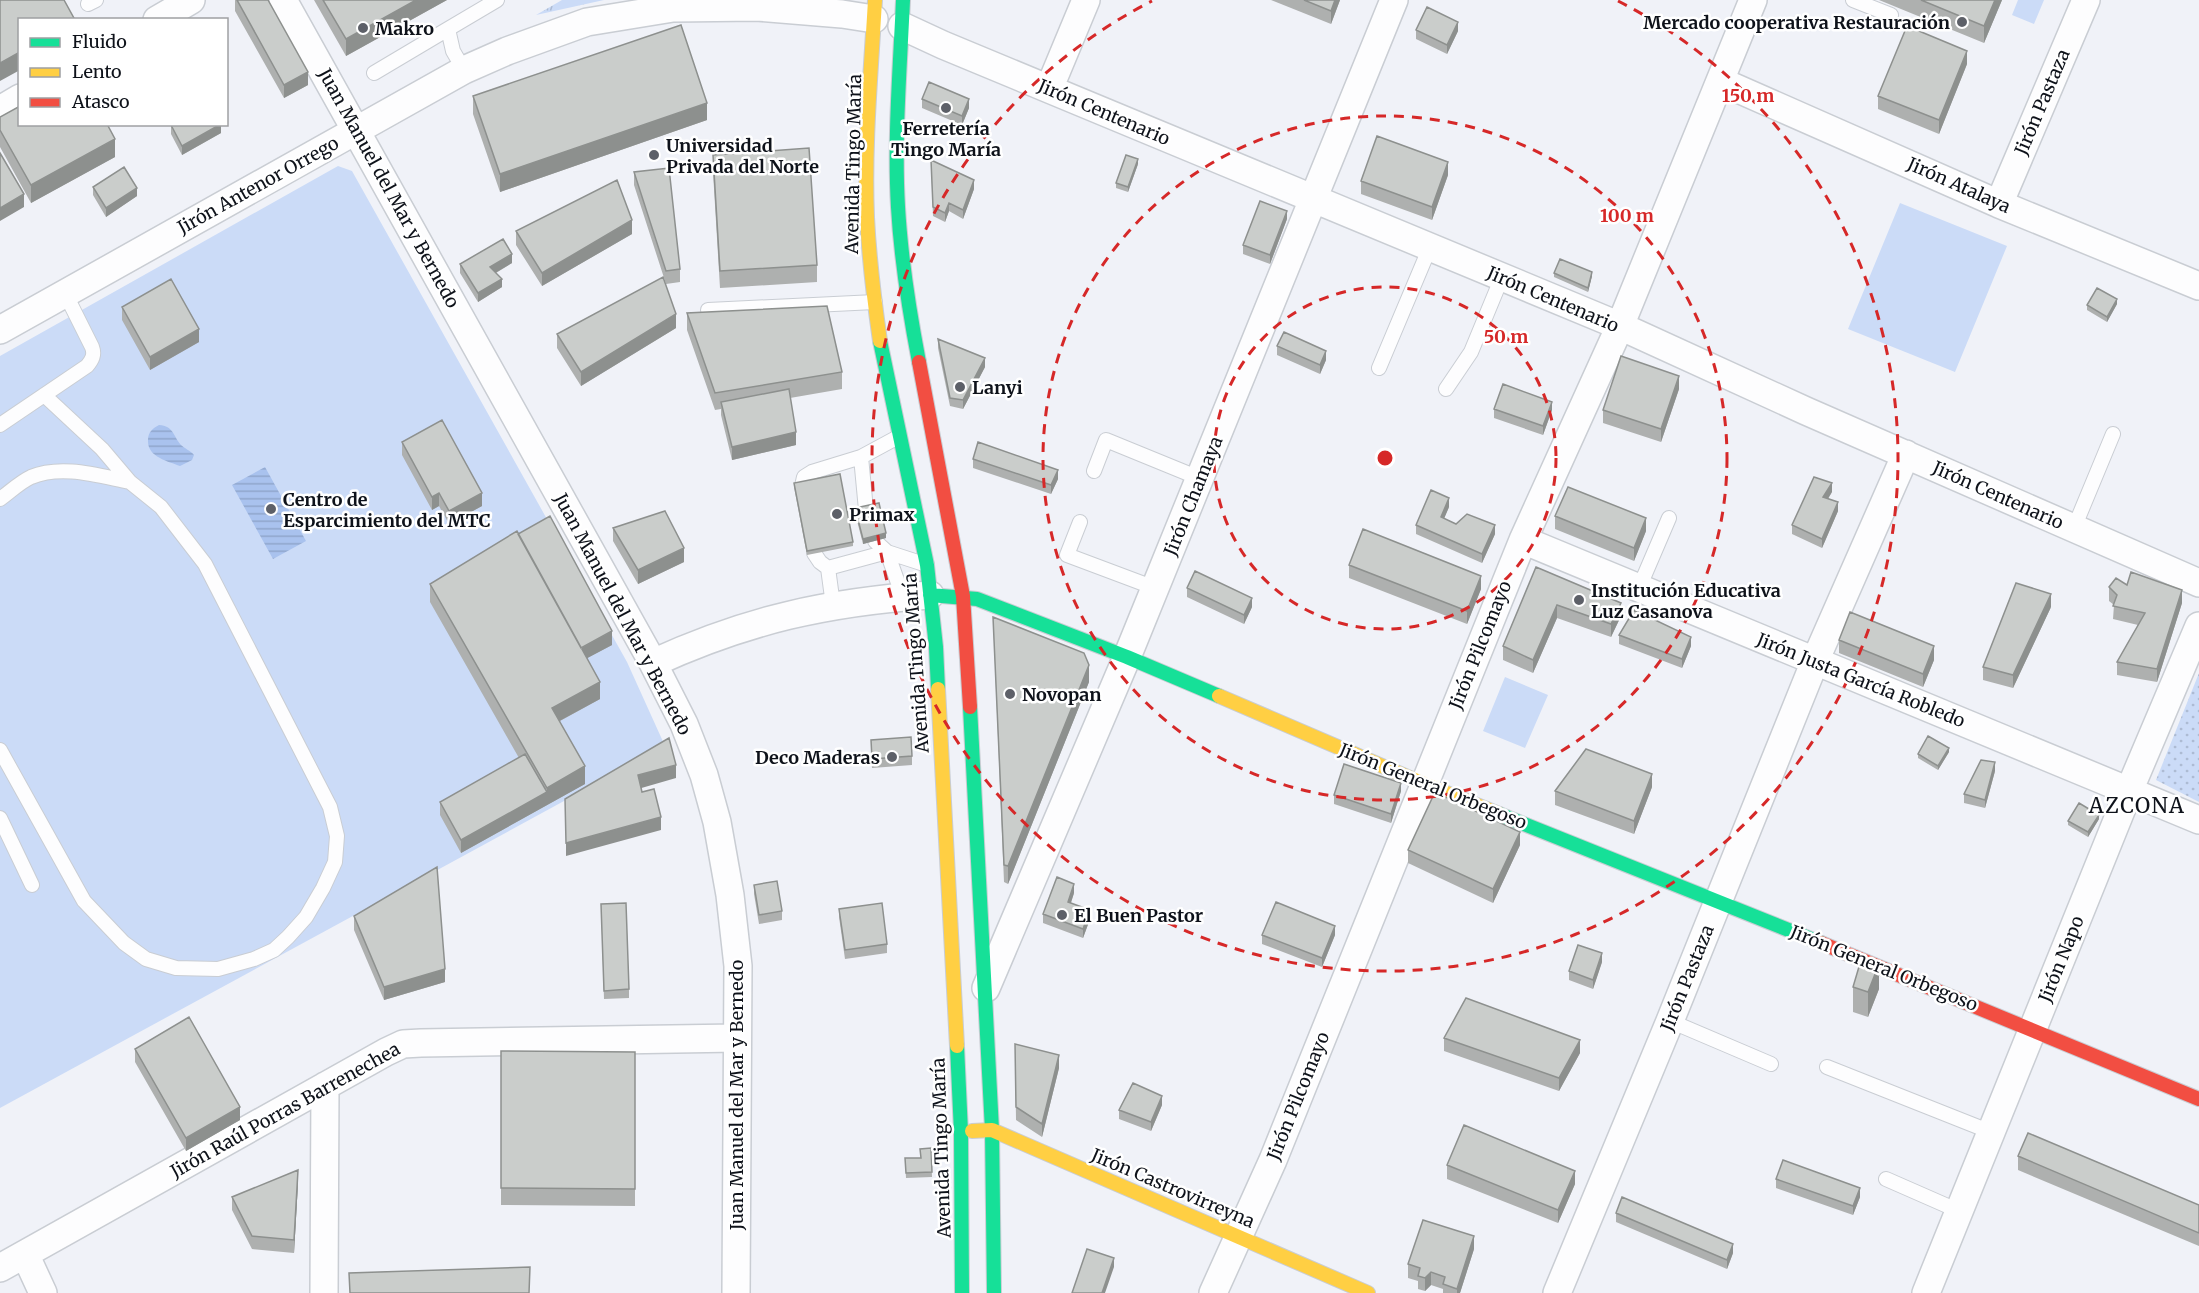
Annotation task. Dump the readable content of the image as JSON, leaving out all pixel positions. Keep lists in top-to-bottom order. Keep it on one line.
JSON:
{"streets":{"main road":["Avenida Tingo María","Jirón General Orbegoso","Jirón Castrovirreyna"],"street":["Jirón Pastaza","Jirón Centenario","Jirón Antenor Orrego","Jirón Atalaya","Juan Manuel del Mar y Bernedo","Jirón Chamaya","Jirón Pilcomayo","Jirón Justa García Robledo","Jirón Napo","Jirón Raúl Porras Barrenechea"]},"crossings":[["Jirón Pastaza","Jirón Centenario"],["Jirón Pastaza","Jirón Atalaya"],["Jirón Pastaza","Jirón Justa García Robledo"],["Jirón Pastaza","Jirón General Orbegoso"],["Jirón Centenario","Jirón Chamaya"],["Jirón Centenario","Jirón Pilcomayo"],["Avenida Tingo María","Jirón Antenor Orrego"],["Avenida Tingo María","Jirón General Orbegoso"],["Avenida Tingo María","Jirón Castrovirreyna"],["Jirón Antenor Orrego","Juan Manuel del Mar y Bernedo"],["Jirón Atalaya","Jirón Pilcomayo"],["Juan Manuel del Mar y Bernedo","Jirón General Orbegoso"],["Juan Manuel del Mar y Bernedo","Jirón Raúl Porras Barrenechea"],["Jirón Chamaya","Jirón General Orbegoso"],["Jirón Pilcomayo","Jirón Justa García Robledo"],["Jirón Pilcomayo","Jirón General Orbegoso"],["Jirón Pilcomayo","Jirón Castrovirreyna"],["Jirón Justa García Robledo","Jirón Napo"],["Jirón General Orbegoso","Jirón Napo"]],"districts":["AZCONA"],"places":["Mercado cooperativa Restauración","Makro","Ferretería Tingo María","Universidad Privada del Norte","Lanyi","Centro de Esparcimiento del MTC","Primax","Institución Educativa Luz Casanova","Novopan","Deco Maderas","El Buen Pastor"],"legend":["Fluido","Lento","Atasco"],"rings":["150 m","100 m","50 m"]}
